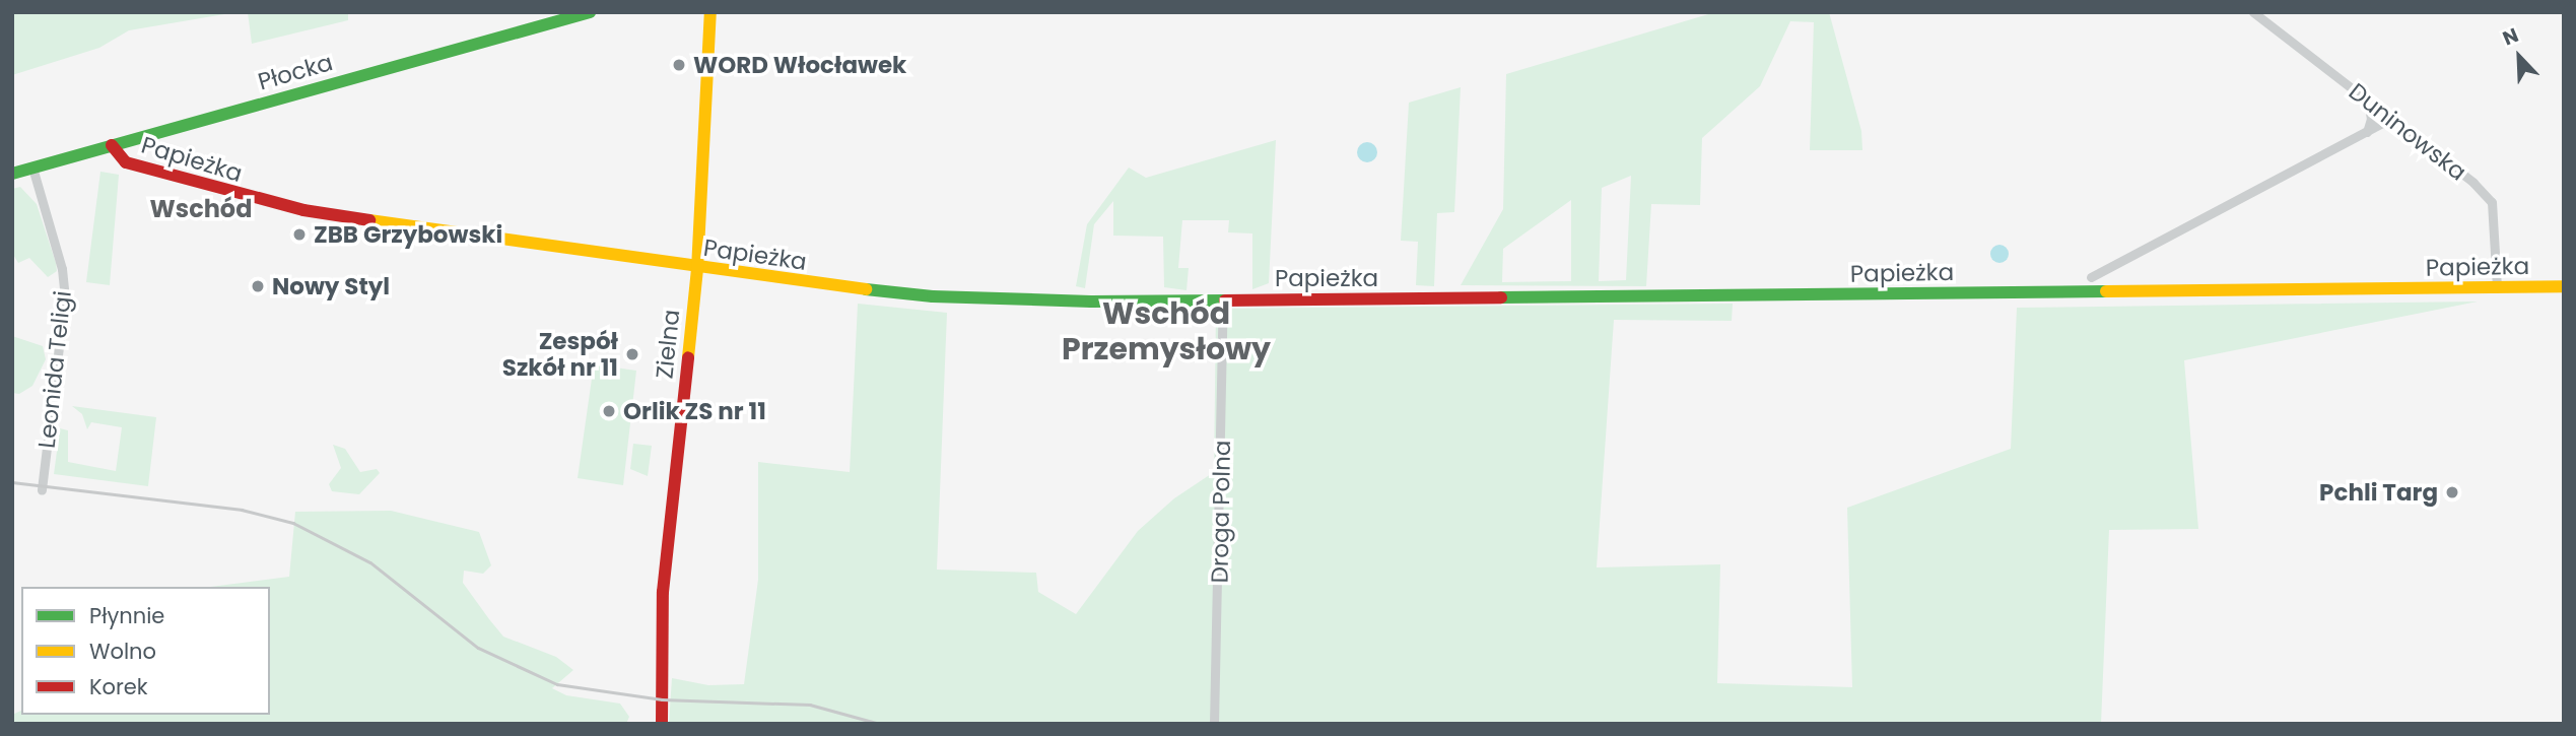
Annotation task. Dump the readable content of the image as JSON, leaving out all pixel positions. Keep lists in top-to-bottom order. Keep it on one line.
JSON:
{"streets":{"street":["Płocka","Duninowska","Papieżka","Zielna","Leonida Teligi","Droga Polna"]},"crossings":[["Płocka","Papieżka"],["Płocka","Leonida Teligi"],["Duninowska","Papieżka"],["Papieżka","Zielna"],["Papieżka","Droga Polna"]],"districts":["Wschód","Wschód Przemysłowy"],"places":["WORD Włocławek","ZBB Grzybowski","Nowy Styl","Zespół Szkół nr 11","Orlik ZS nr 11","Pchli Targ"],"legend":["Płynnie","Wolno","Korek"],"north":"top left"}
